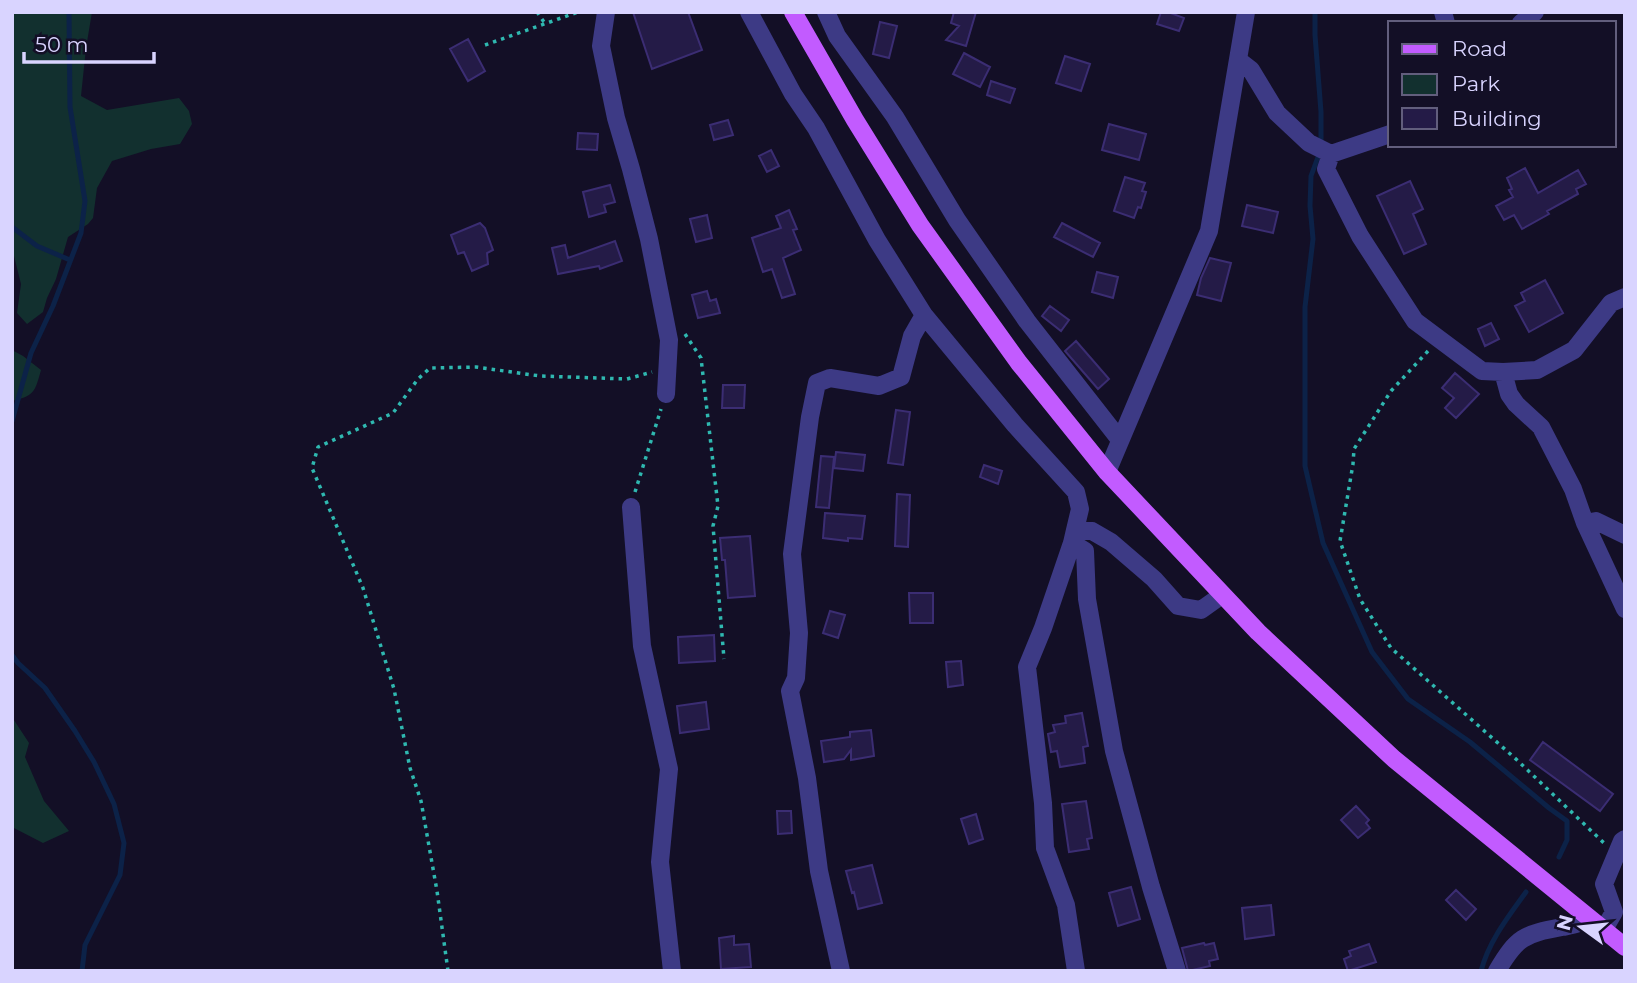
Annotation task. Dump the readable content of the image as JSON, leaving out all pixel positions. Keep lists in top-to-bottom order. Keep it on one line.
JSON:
{"legend":["Road","Park","Building"],"scale_bar":"50 m","north":"left"}
